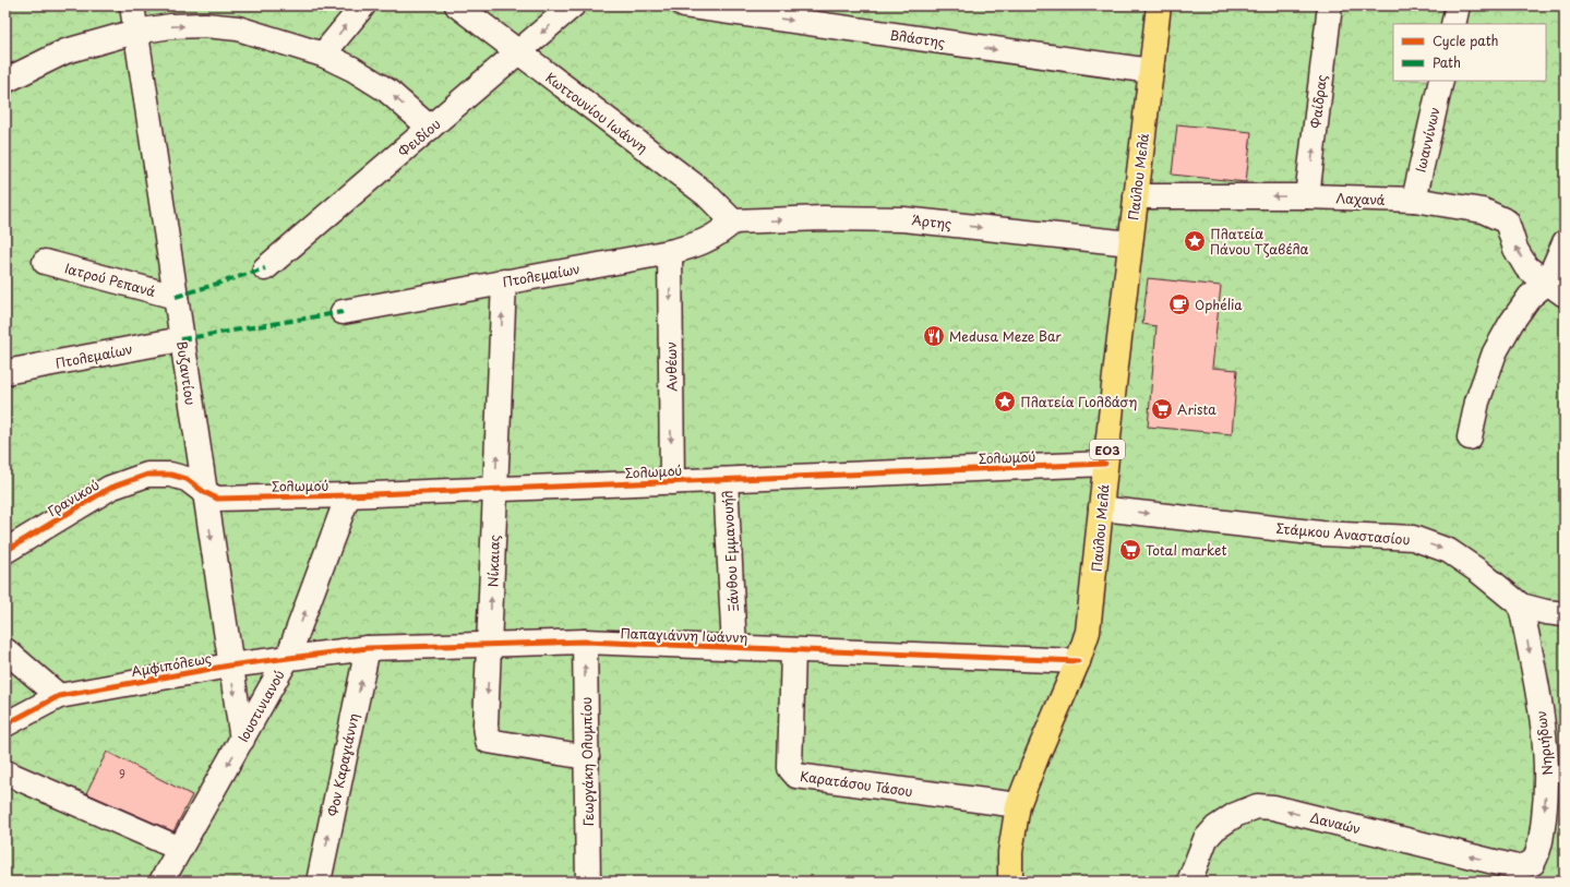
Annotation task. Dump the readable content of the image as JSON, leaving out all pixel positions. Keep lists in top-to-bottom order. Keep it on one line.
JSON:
{"streets":{"main road":["Παύλου Μελά","ΕΟ3"],"street":["Βλάστης","Φαίδρας","Κωττουνίου Ιωάννη","Φειδίου","Ιωαννίνων","Λαχανά","Άρτης","Πτολεμαίων","Ιατρού Ρεπανά","Ανθέων","Βυζαντίου","Σολωμού","Γρανικού","Στάμκου Αναστασίου","Ξάνθου Εμμανουήλ","Νίκαιας","Παπαγιάννη Ιωάννη","Αμφιπόλεως","Ιουστινιανού","Νηριήδων","Γεωργάκη Ολυμπίου","Φον Καραγιάννη","Καρατάσου Τάσου","Δαναών"]},"crossings":[["Βλάστης","Παύλου Μελά"],["Φαίδρας","Λαχανά"],["Κωττουνίου Ιωάννη","Φειδίου"],["Κωττουνίου Ιωάννη","Άρτης"],["Κωττουνίου Ιωάννη","Πτολεμαίων"],["Ιωαννίνων","Λαχανά"],["Παύλου Μελά","Λαχανά"],["Παύλου Μελά","Άρτης"],["Παύλου Μελά","Σολωμού"],["Παύλου Μελά","Στάμκου Αναστασίου"],["Παύλου Μελά","Παπαγιάννη Ιωάννη"],["Παύλου Μελά","Καρατάσου Τάσου"],["Άρτης","Πτολεμαίων"],["Πτολεμαίων","Ανθέων"],["Πτολεμαίων","Βυζαντίου"],["Πτολεμαίων","Νίκαιας"],["Ιατρού Ρεπανά","Βυζαντίου"],["Ανθέων","Σολωμού"],["Βυζαντίου","Σολωμού"],["Βυζαντίου","Γρανικού"],["Βυζαντίου","Αμφιπόλεως"],["Βυζαντίου","Ιουστινιανού"],["Σολωμού","Γρανικού"],["Σολωμού","Ξάνθου Εμμανουήλ"],["Σολωμού","Νίκαιας"],["Σολωμού","Ιουστινιανού"],["Στάμκου Αναστασίου","Νηριήδων"],["Ξάνθου Εμμανουήλ","Παπαγιάννη Ιωάννη"],["Νίκαιας","Παπαγιάννη Ιωάννη"],["Νίκαιας","Γεωργάκη Ολυμπίου"],["Παπαγιάννη Ιωάννη","Αμφιπόλεως"],["Παπαγιάννη Ιωάννη","Ιουστινιανού"],["Παπαγιάννη Ιωάννη","Γεωργάκη Ολυμπίου"],["Παπαγιάννη Ιωάννη","Φον Καραγιάννη"],["Παπαγιάννη Ιωάννη","Καρατάσου Τάσου"],["Αμφιπόλεως","Ιουστινιανού"],["Νηριήδων","Δαναών"]],"one_way":["Βλάστης","Φαίδρας","Λαχανά","Άρτης","Ανθέων","Στάμκου Αναστασίου","Νηριήδων","Γεωργάκη Ολυμπίου","Φον Καραγιάννη","Δαναών"],"places":{"place":["Πλατεία Πάνου Τζαβέλα","Πλατεία Γιολδάση"],"cafe":["Ophélia"],"restaurant":["Medusa Meze Bar"],"supermarket":["Arista","Total market"]},"house_numbers":["9"],"legend":["Cycle path","Path"]}
